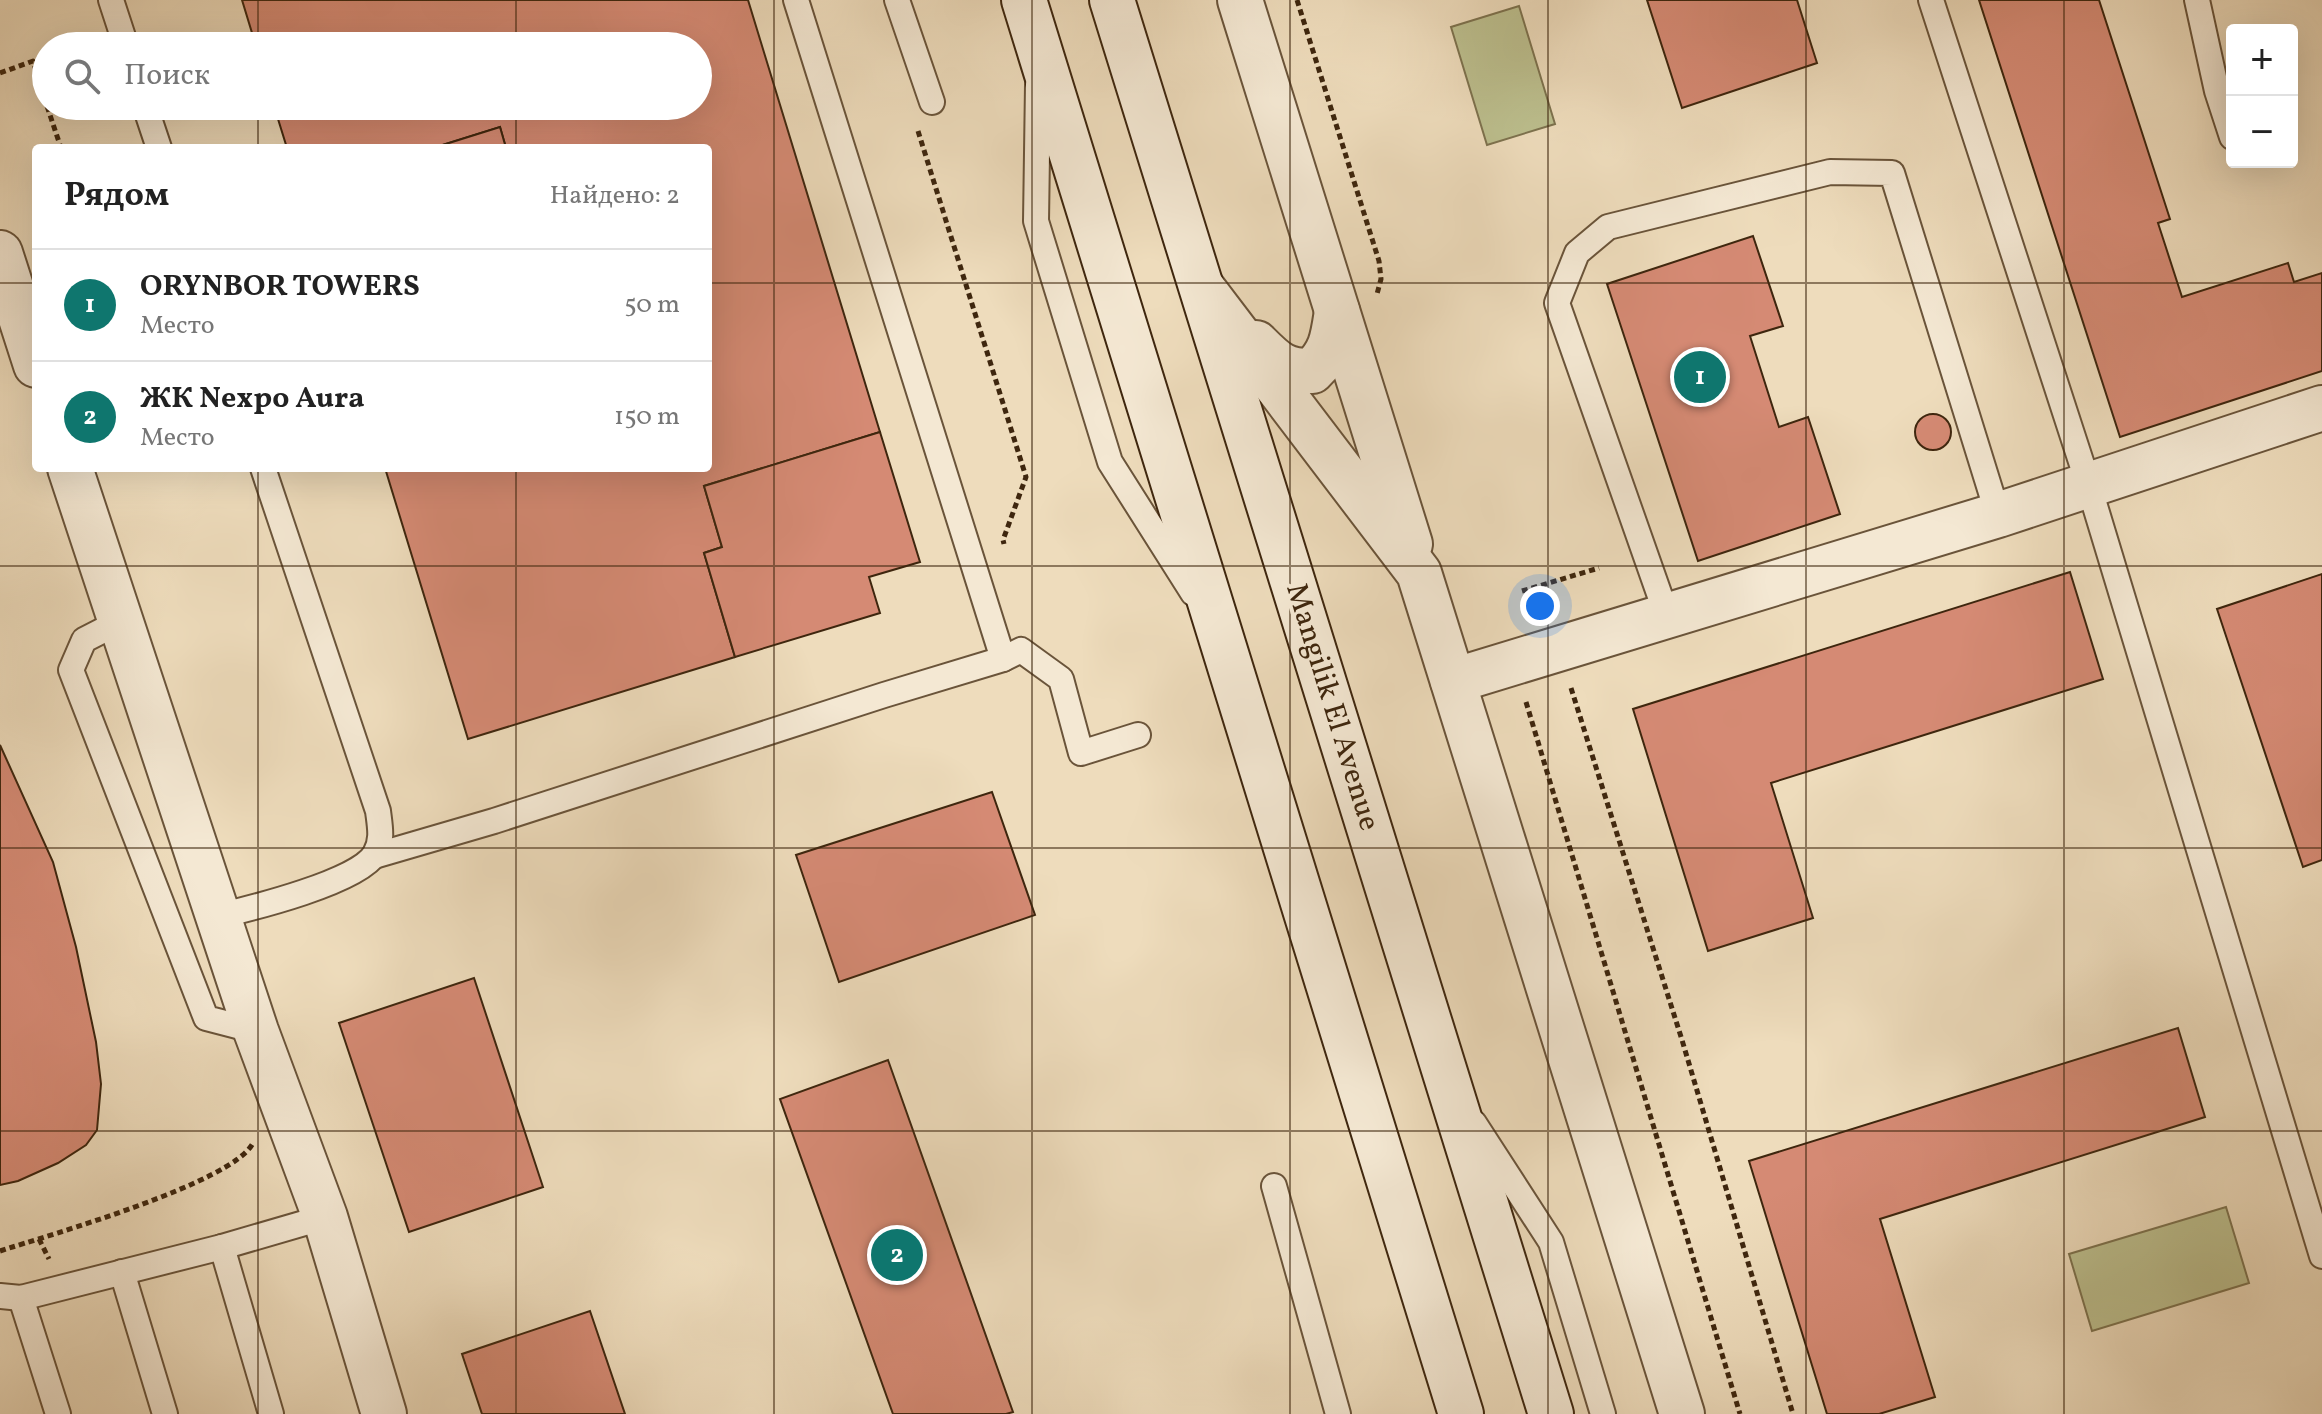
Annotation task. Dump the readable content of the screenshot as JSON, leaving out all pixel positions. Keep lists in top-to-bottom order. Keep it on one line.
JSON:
{"streets":{"street":["Mangilik El Avenue"]},"page":{"map_buttons":["+","−"],"search":"Поиск","heading":["Рядом","Найдено: 2"],"list":[{"mark":"1","name":"ORYNBOR TOWERS","note":"Место","value":"50 m"},{"mark":"2","name":"ЖК Nexpo Aura","note":"Место","value":"150 m"}],"pins":["1","2"]}}
